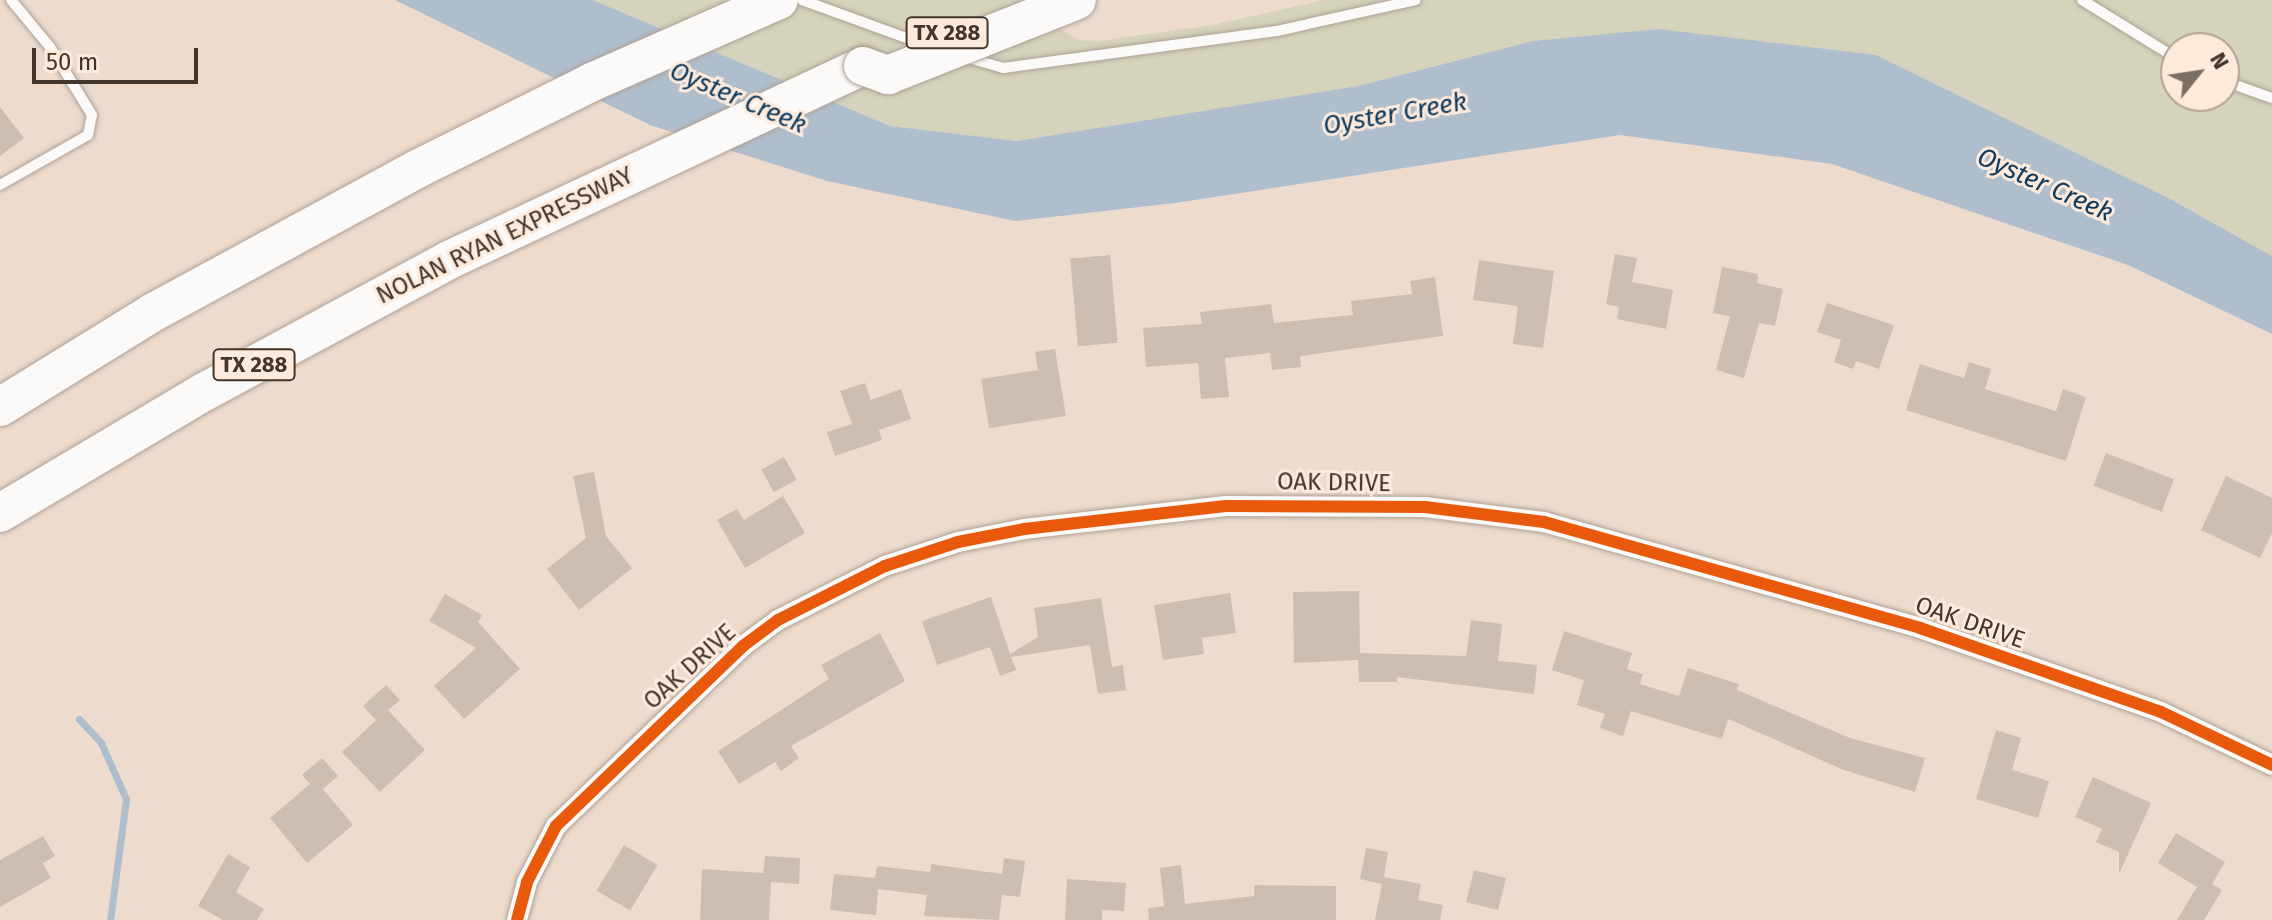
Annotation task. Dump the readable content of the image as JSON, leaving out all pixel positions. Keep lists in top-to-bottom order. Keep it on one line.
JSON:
{"streets":{"highway":["TX 288","NOLAN RYAN EXPRESSWAY"],"street":["OAK DRIVE"]},"water":["Oyster Creek"],"scale_bar":"50 m","north":"top right"}
